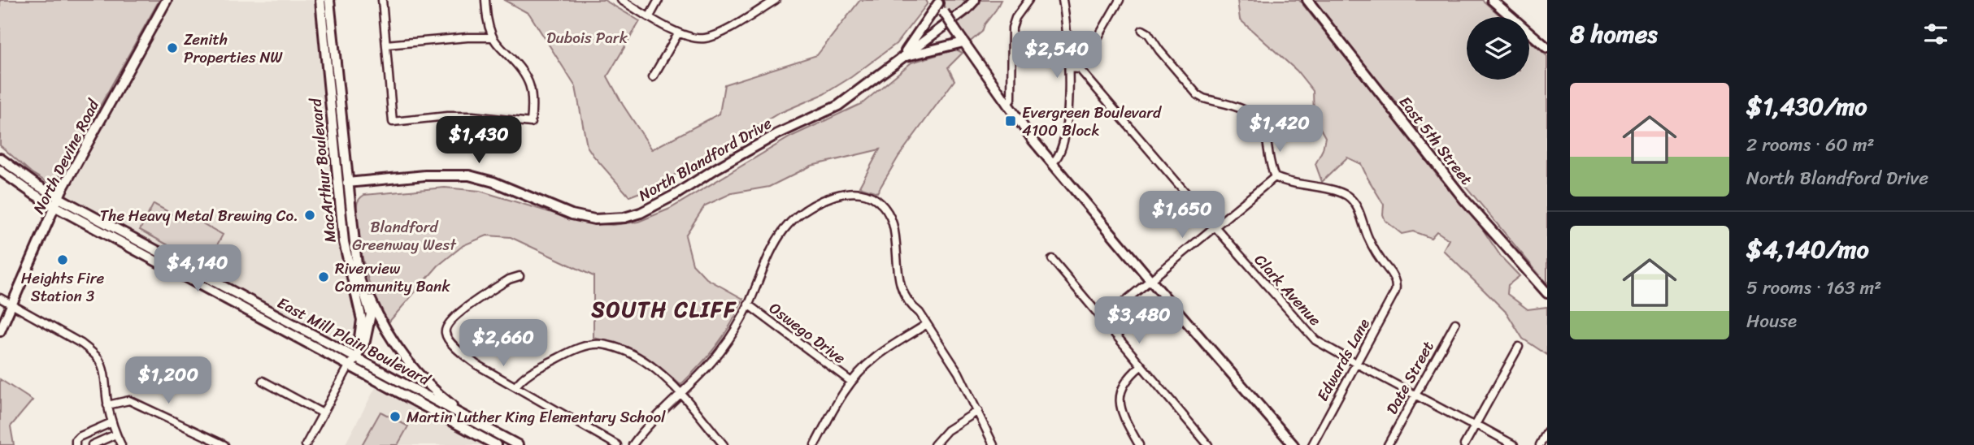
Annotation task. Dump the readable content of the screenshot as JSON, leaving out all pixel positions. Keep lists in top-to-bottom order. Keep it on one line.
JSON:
{"streets":{"street":["East 5th Street","North Devine Road","North Blandford Drive","MacArthur Boulevard","Clark Avenue","Oswego Drive","East Mill Plain Boulevard","Edwards Lane","Date Street"]},"crossings":[["North Devine Road","East Mill Plain Boulevard"],["North Blandford Drive","MacArthur Boulevard"],["MacArthur Boulevard","East Mill Plain Boulevard"],["Clark Avenue","Edwards Lane"],["Clark Avenue","Date Street"]],"districts":["SOUTH CLIFF"],"parks":["Dubois Park","Blandford Greenway West"],"places":{"other":["Zenith Properties NW","The Heavy Metal Brewing Co.","Heights Fire Station 3","Riverview Community Bank","Martin Luther King Elementary School"],"transit":["Evergreen Boulevard 4100 Block"]},"page":{"heading":"8 homes","price":["$2,540","$1,420","$1,430","$1,650","$4,140","$3,480","$2,660","$1,200"],"list":[{"name":"$1,430/mo","note":"2 rooms · 60 m² · North Blandford Drive"},{"name":"$4,140/mo","note":"5 rooms · 163 m² · House"}]}}
